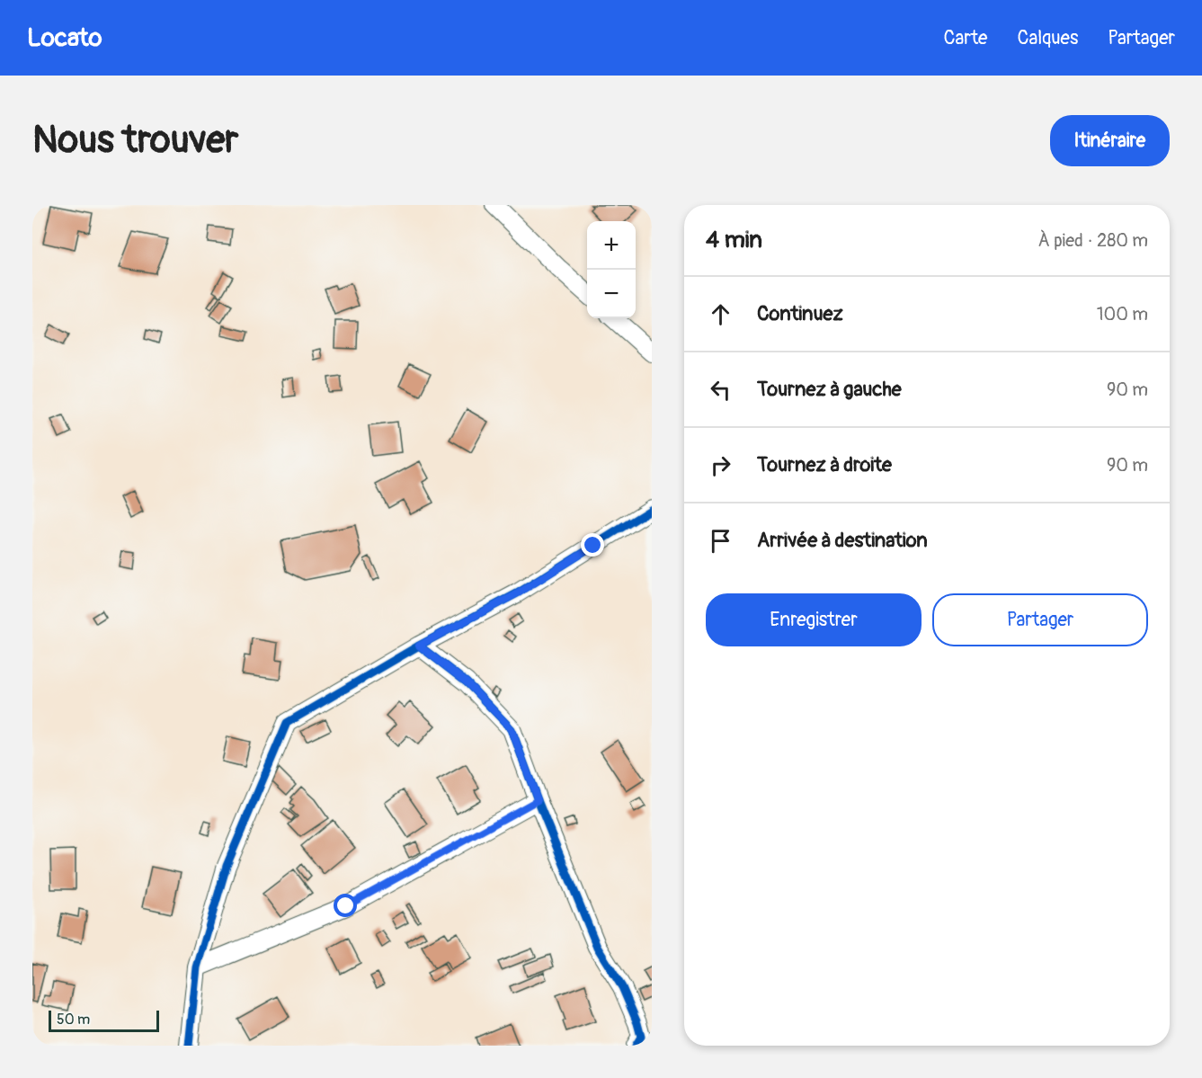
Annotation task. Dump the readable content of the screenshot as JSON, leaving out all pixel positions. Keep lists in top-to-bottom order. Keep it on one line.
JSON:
{"scale_bar":"50 m","page":{"header":"Locato","nav":["Carte","Calques","Partager"],"buttons":["Itinéraire",["Enregistrer","Partager"]],"title":"Nous trouver","heading":["4 min","À pied · 280 m"],"map_buttons":["+","−"],"list":[["Continuez","100 m"],["Tournez à gauche","90 m"],["Tournez à droite","90 m"],"Arrivée à destination"],"scale":"50 m"}}
